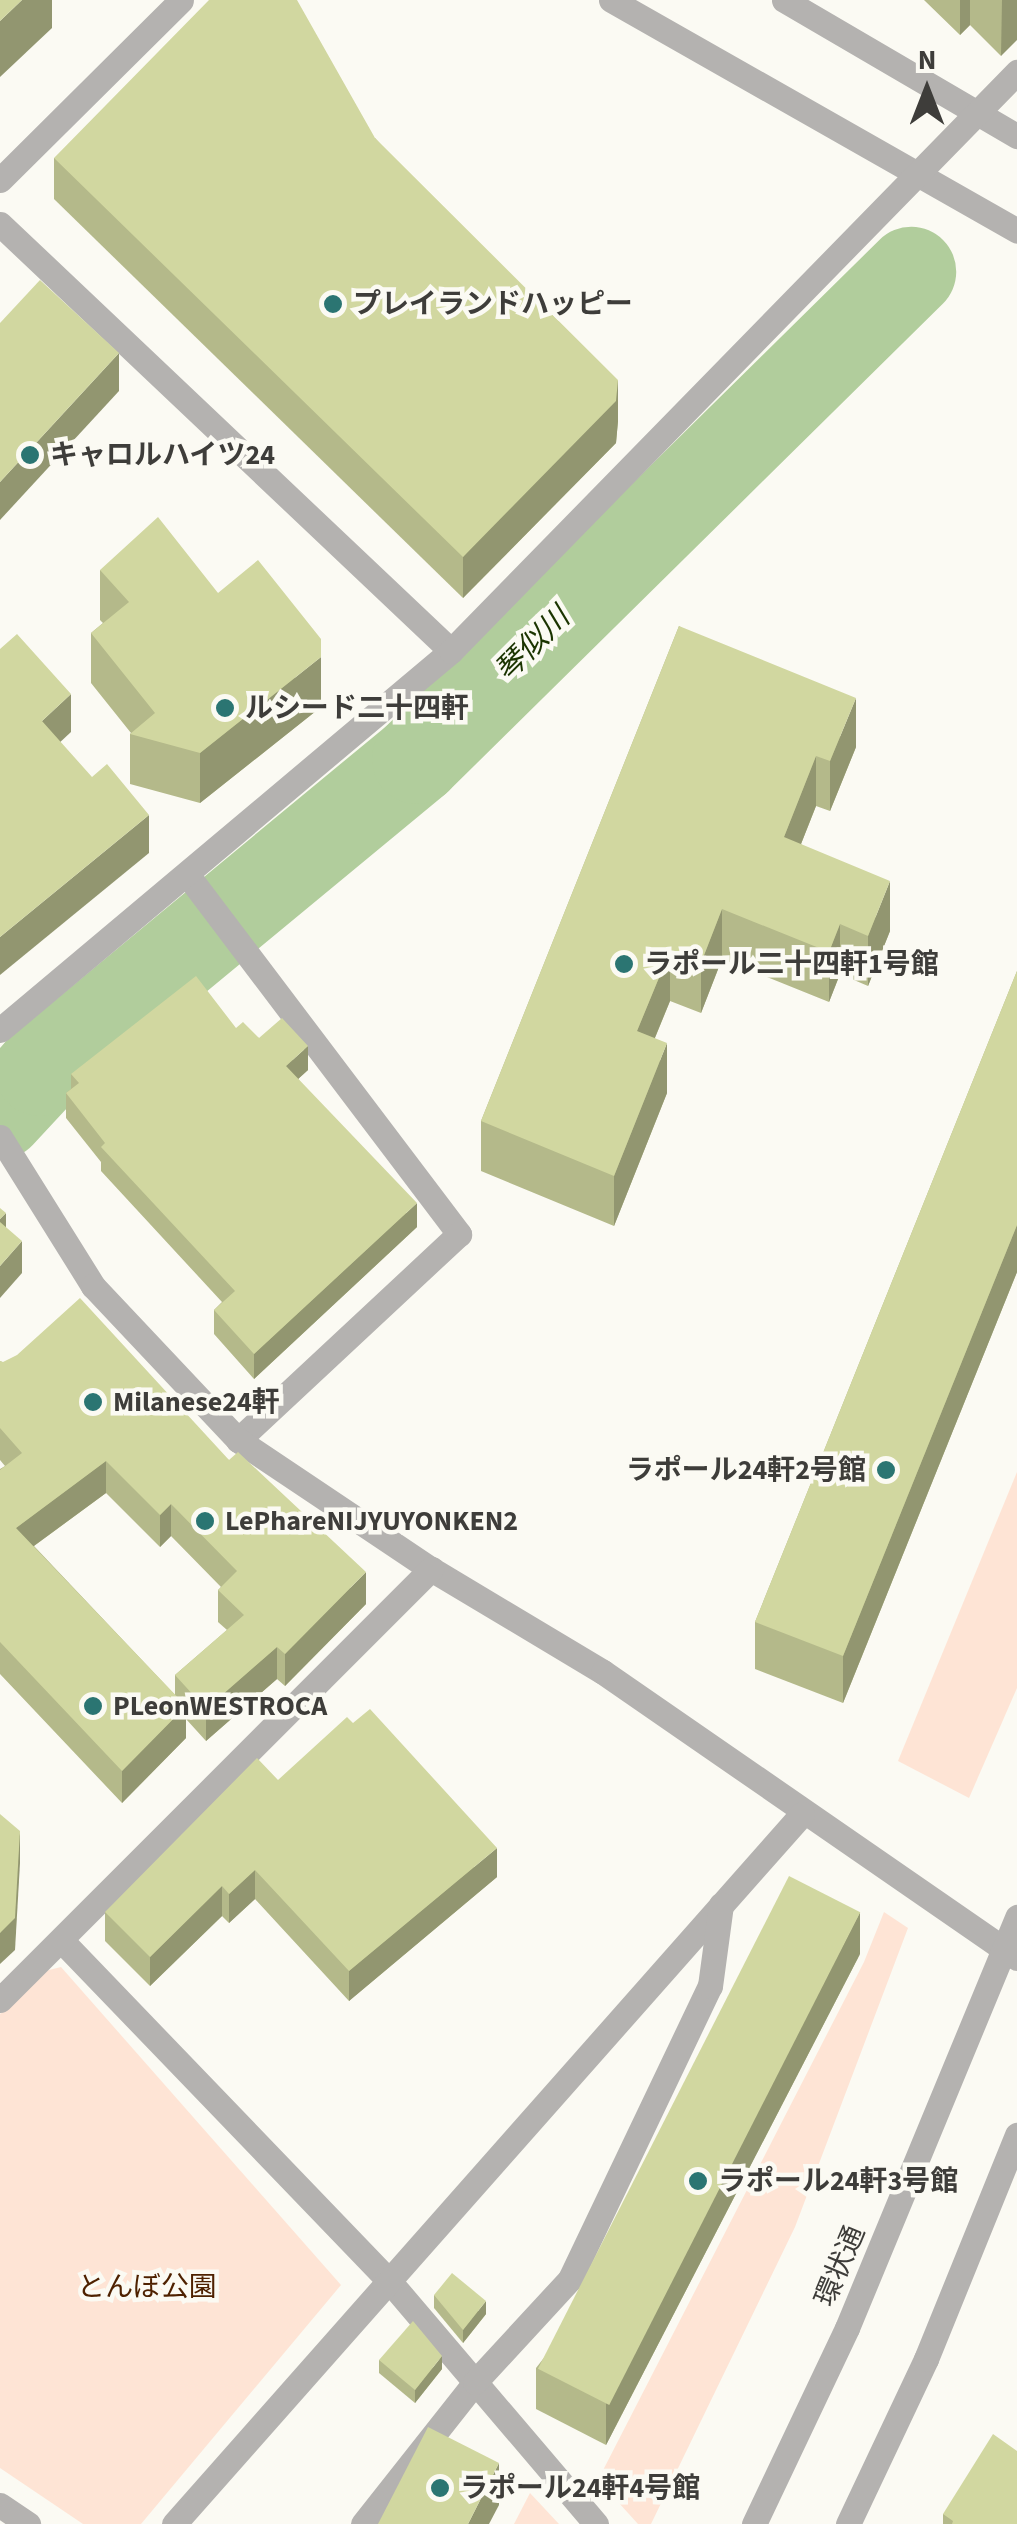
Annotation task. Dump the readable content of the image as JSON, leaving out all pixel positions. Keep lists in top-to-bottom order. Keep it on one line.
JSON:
{"streets":{"street":["環状通"]},"water":["琴似川"],"parks":["とんぼ公園"],"places":["プレイランドハッピー","キャロルハイツ24","ルシード二十四軒","ラポール二十四軒1号館","Milanese24軒","ラポール24軒2号館","LePhareNIJYUYONKEN2","PLeonWESTROCA","ラポール24軒3号館","ラポール24軒4号館"],"north":"top"}
